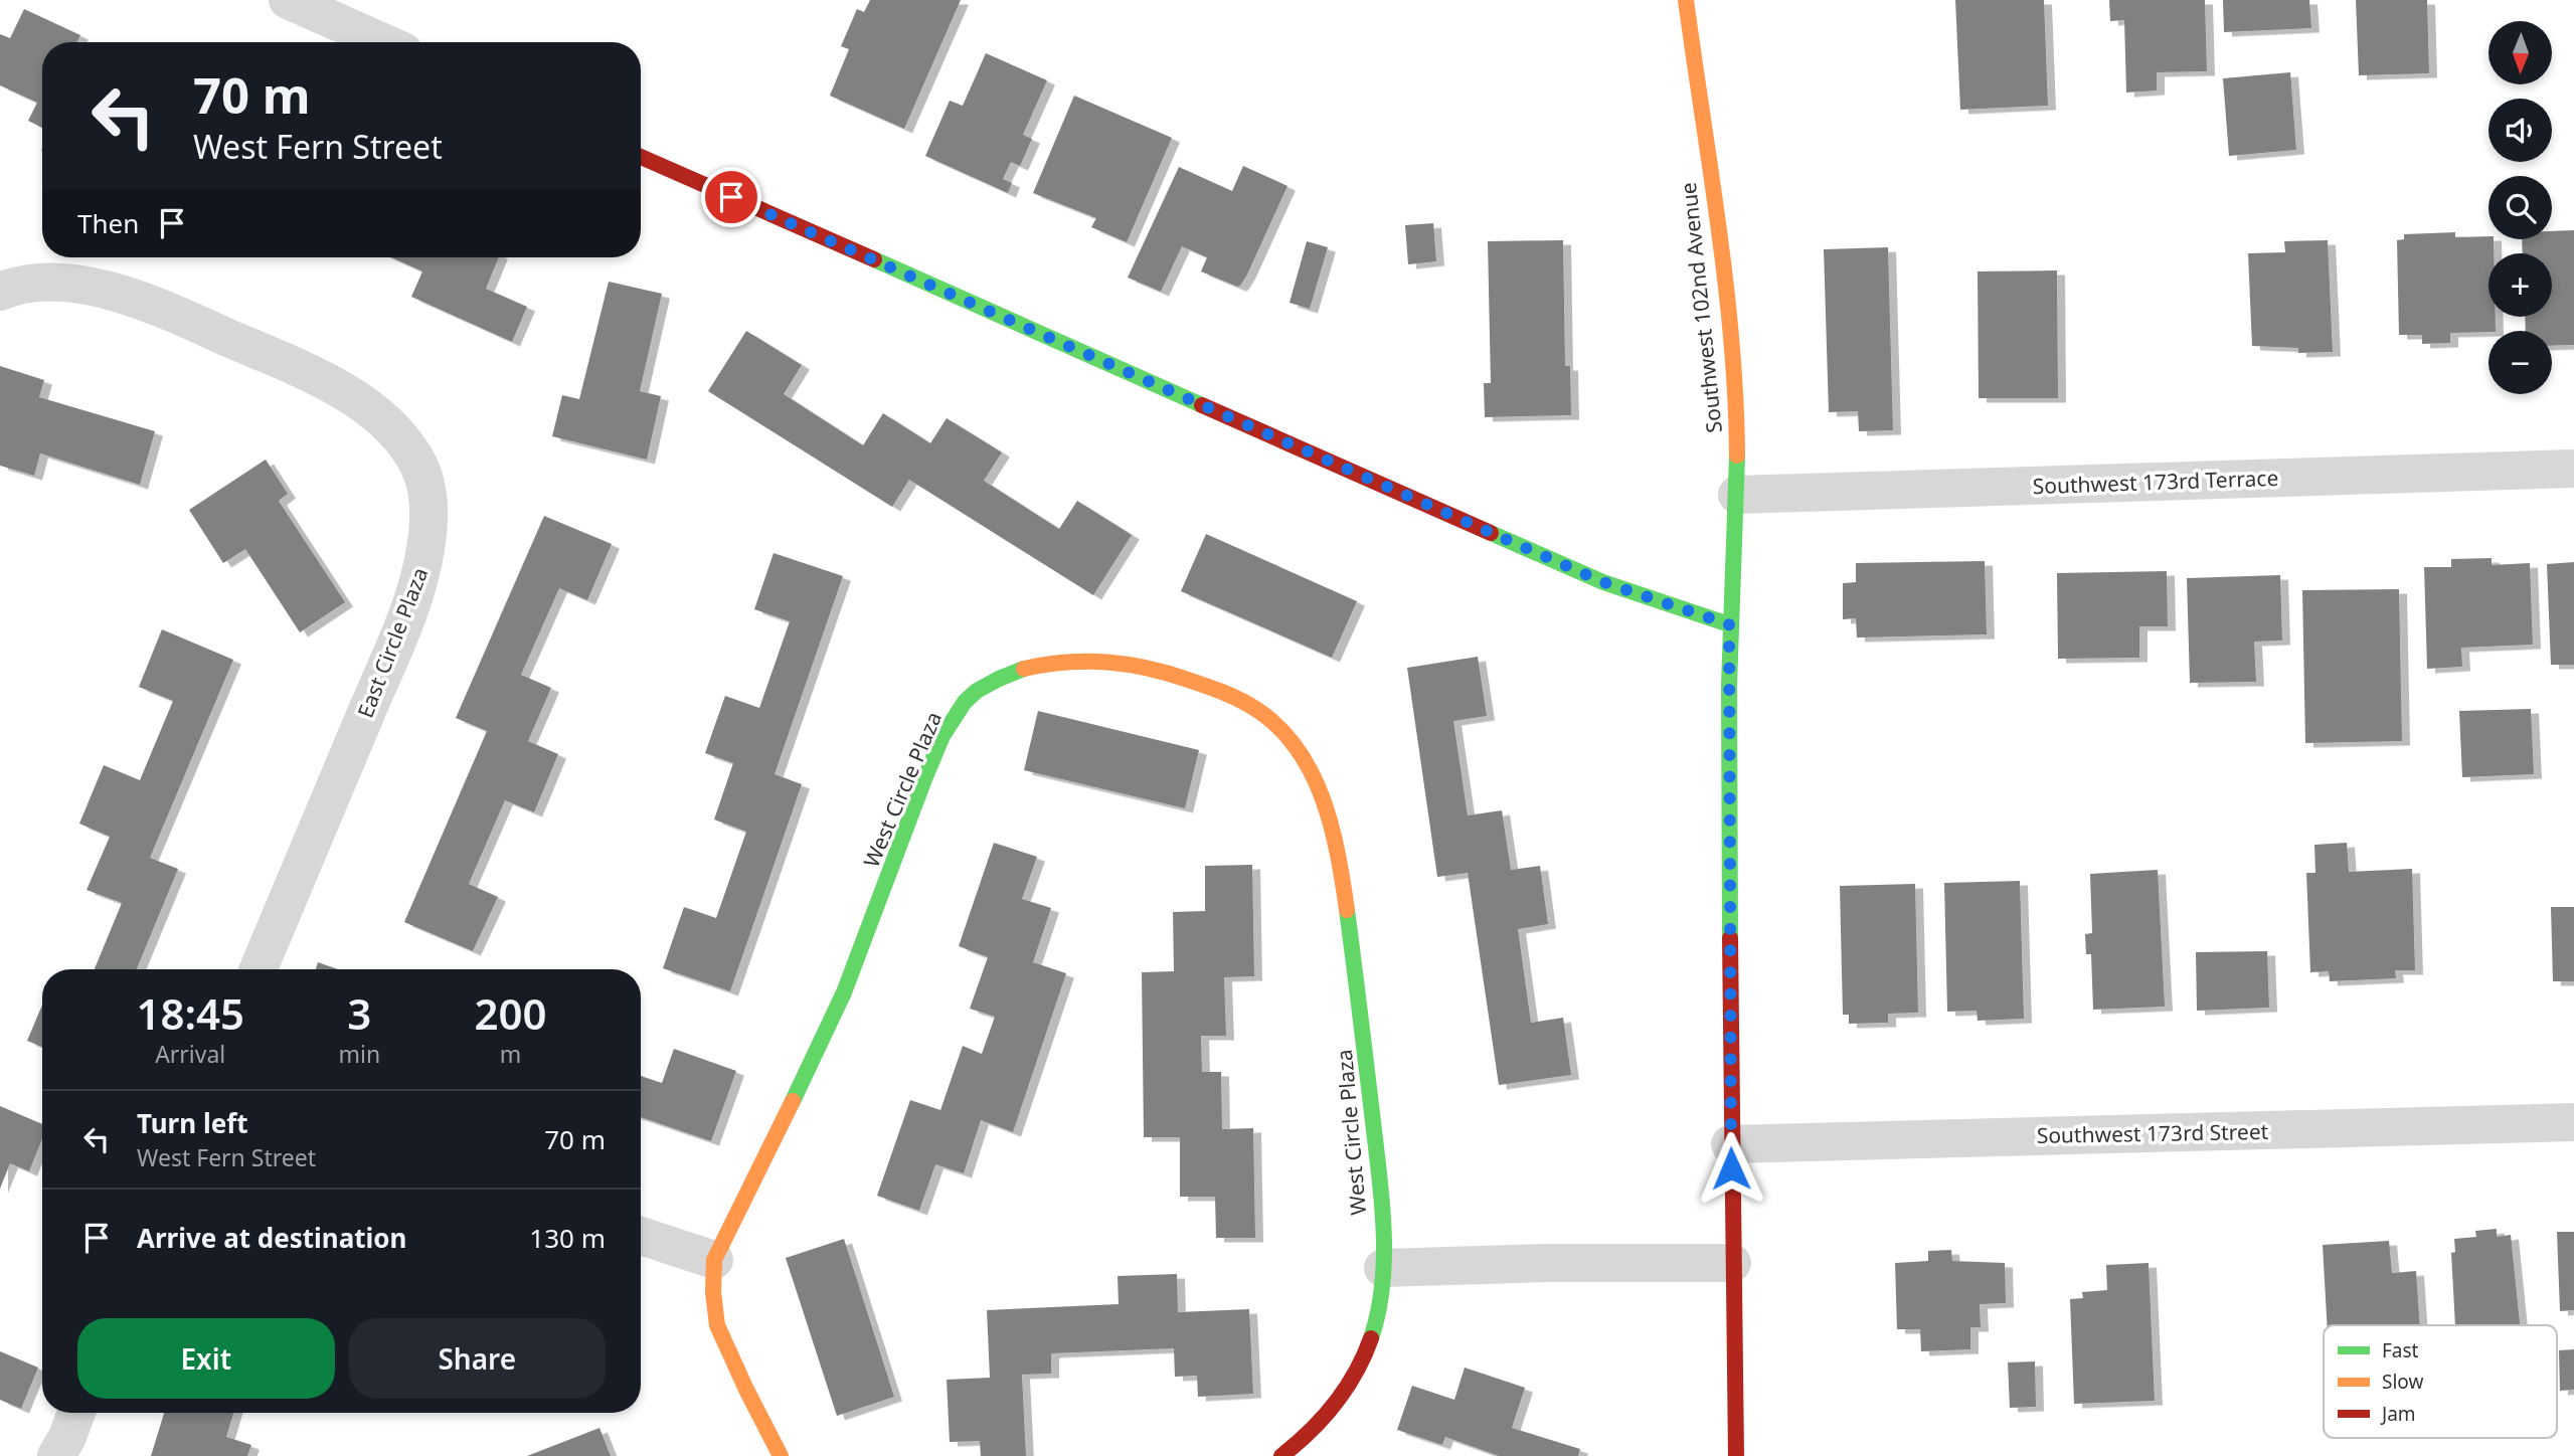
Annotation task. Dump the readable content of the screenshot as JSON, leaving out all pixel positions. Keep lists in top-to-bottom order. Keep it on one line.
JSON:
{"streets":{"street":["Southwest 102nd Avenue","Southwest 173rd Terrace","East Circle Plaza","West Circle Plaza","Southwest 173rd Street"]},"crossings":[["Southwest 102nd Avenue","Southwest 173rd Terrace"],["Southwest 102nd Avenue","Southwest 173rd Street"]],"legend":["Fast","Slow","Jam"],"north":"bottom","page":{"map_buttons":["+","−"],"turn":["70 m","West Fern Street"],"then":"Then","eta":["18:45","Arrival","3","min","200","m"],"list":[{"name":"Turn left","note":"West Fern Street","value":"70 m"},{"name":"Arrive at destination","value":"130 m"}],"buttons":["Exit","Share"]}}
